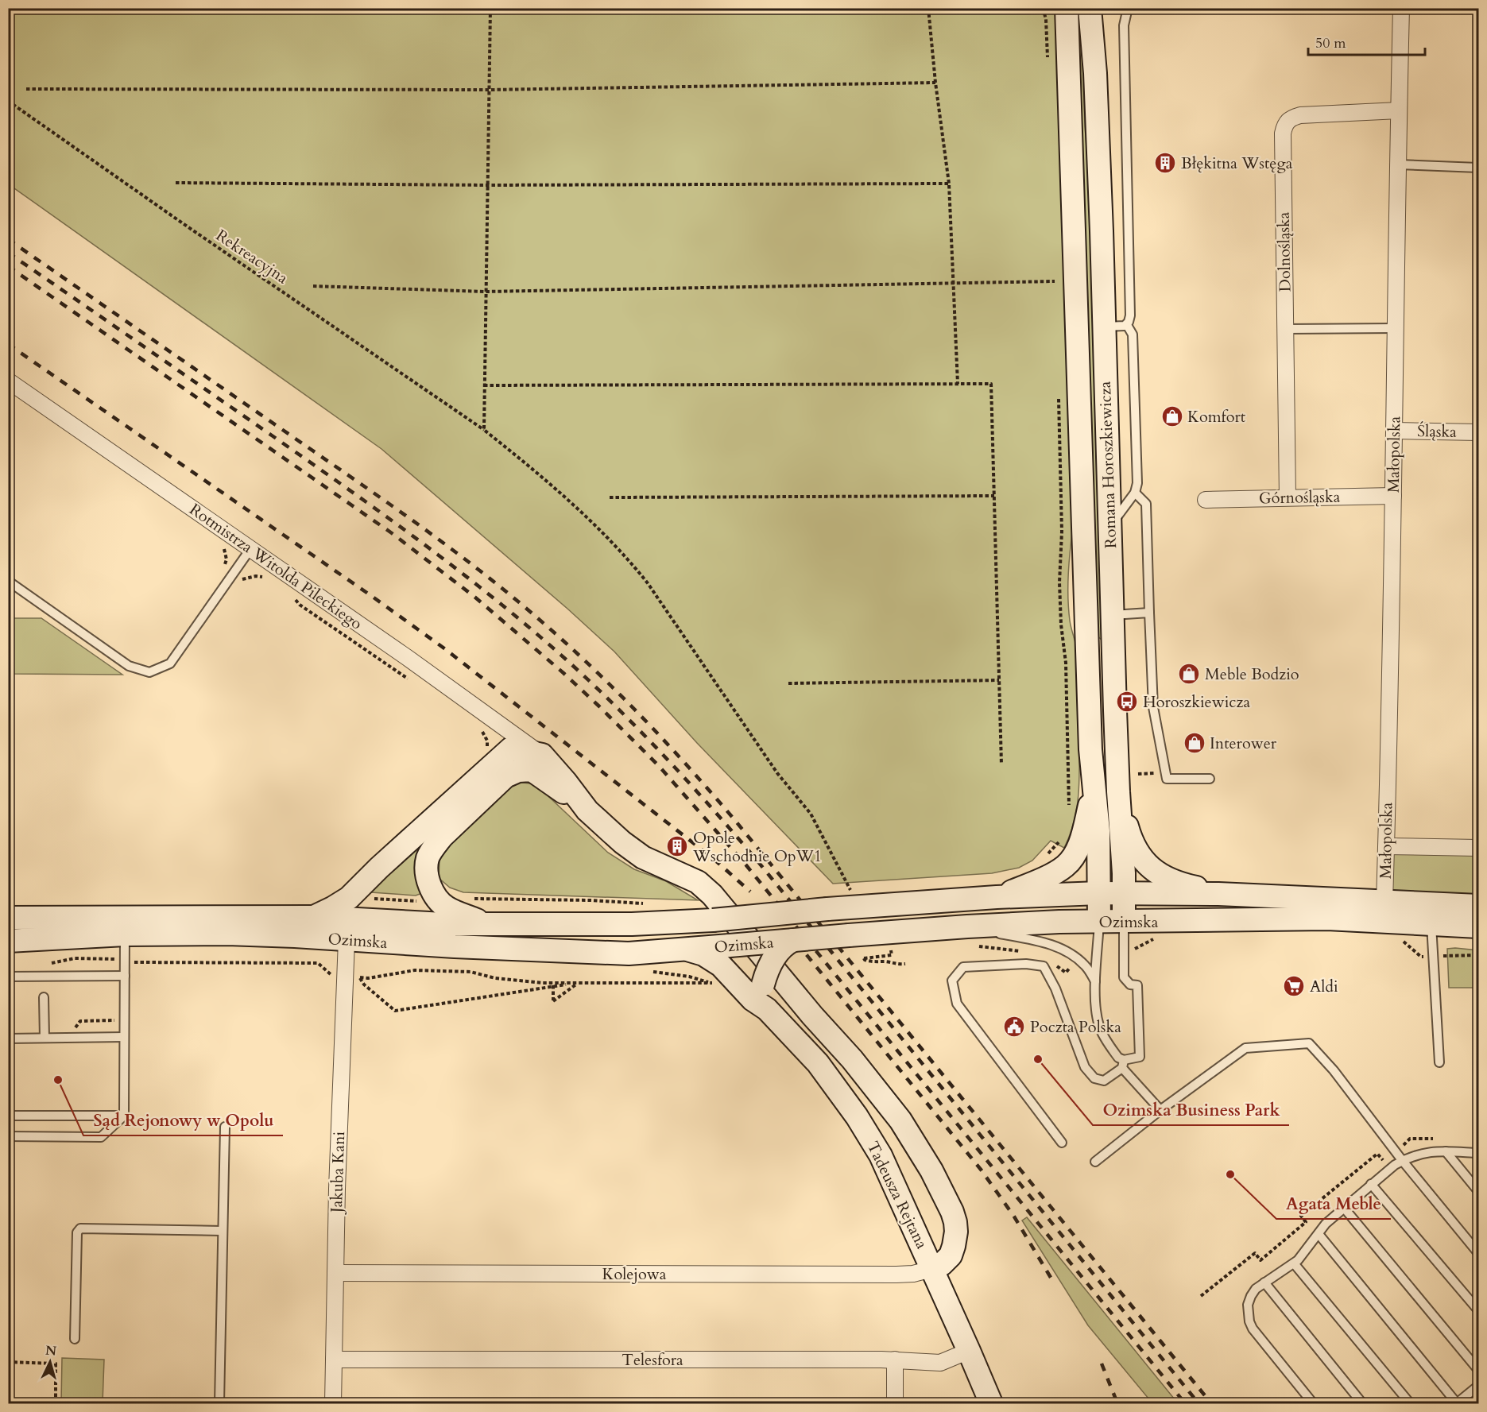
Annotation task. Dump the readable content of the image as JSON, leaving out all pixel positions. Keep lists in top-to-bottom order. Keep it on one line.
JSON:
{"streets":{"street":["Dolnośląska","Śląska","Małopolska","Romana Horoszkiewicza","Górnośląska","Rotmistrza Witolda Pileckiego","Ozimska","Jakuba Kani","Tadeusza Rejtana","Kolejowa","Telesfora"],"path":["Rekreacyjna"]},"crossings":[["Dolnośląska","Małopolska"],["Dolnośląska","Górnośląska"],["Śląska","Małopolska"],["Małopolska","Górnośląska"],["Małopolska","Ozimska"],["Romana Horoszkiewicza","Ozimska"],["Ozimska","Jakuba Kani"],["Ozimska","Tadeusza Rejtana"],["Jakuba Kani","Kolejowa"],["Jakuba Kani","Telesfora"],["Tadeusza Rejtana","Kolejowa"],["Tadeusza Rejtana","Telesfora"]],"places":{"building":["Błękitna Wstęga","Opole Wschodnie OpW1"],"shop":["Komfort","Meble Bodzio","Interower"],"bus stop":["Horoszkiewicza"],"supermarket":["Aldi"],"public building":["Poczta Polska"],"other":["Ozimska Business Park","Sąd Rejonowy w Opolu","Agata Meble"]},"scale_bar":"50 m","north":"top"}
